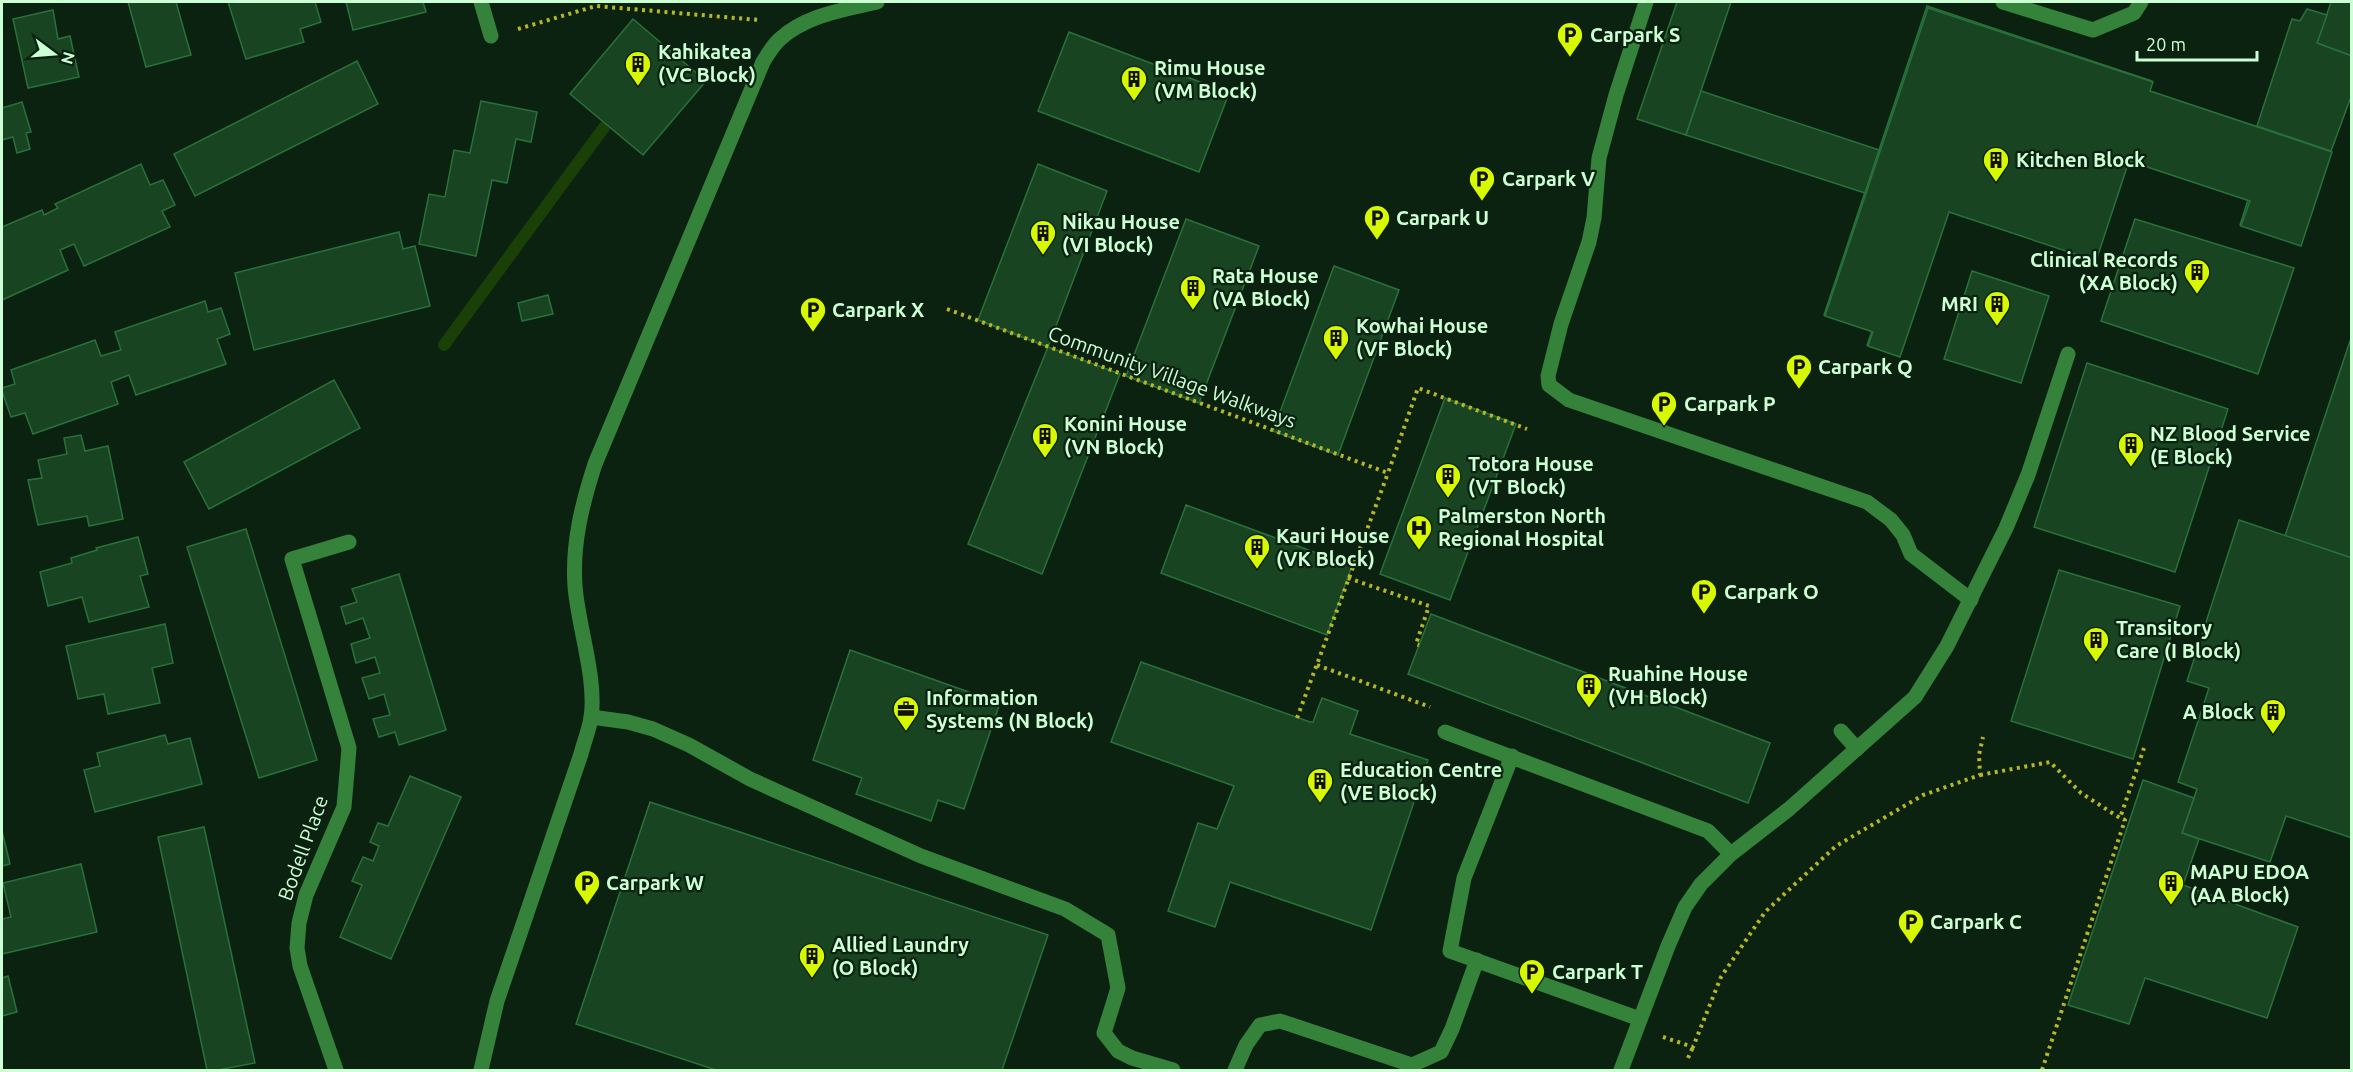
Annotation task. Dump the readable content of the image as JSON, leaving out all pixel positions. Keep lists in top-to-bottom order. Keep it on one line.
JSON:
{"streets":{"street":["Bodell Place"],"path":["Community Village Walkways"]},"places":{"parking":["Carpark S","Carpark V","Carpark U","Carpark X","Carpark Q","Carpark P","Carpark O","Carpark W","Carpark C","Carpark T"],"building":["Kahikatea (VC Block)","Rimu House (VM Block)","Kitchen Block","Nikau House (VI Block)","Clinical Records (XA Block)","Rata House (VA Block)","MRI","Kowhai House (VF Block)","Konini House (VN Block)","NZ Blood Service (E Block)","Totora House (VT Block)","Kauri House (VK Block)","Transitory Care (I Block)","Ruahine House (VH Block)","A Block","Education Centre (VE Block)","MAPU EDOA (AA Block)","Allied Laundry (O Block)"],"hospital":["Palmerston North Regional Hospital"],"office":["Information Systems (N Block)"]},"scale_bar":"20 m","north":"right"}
